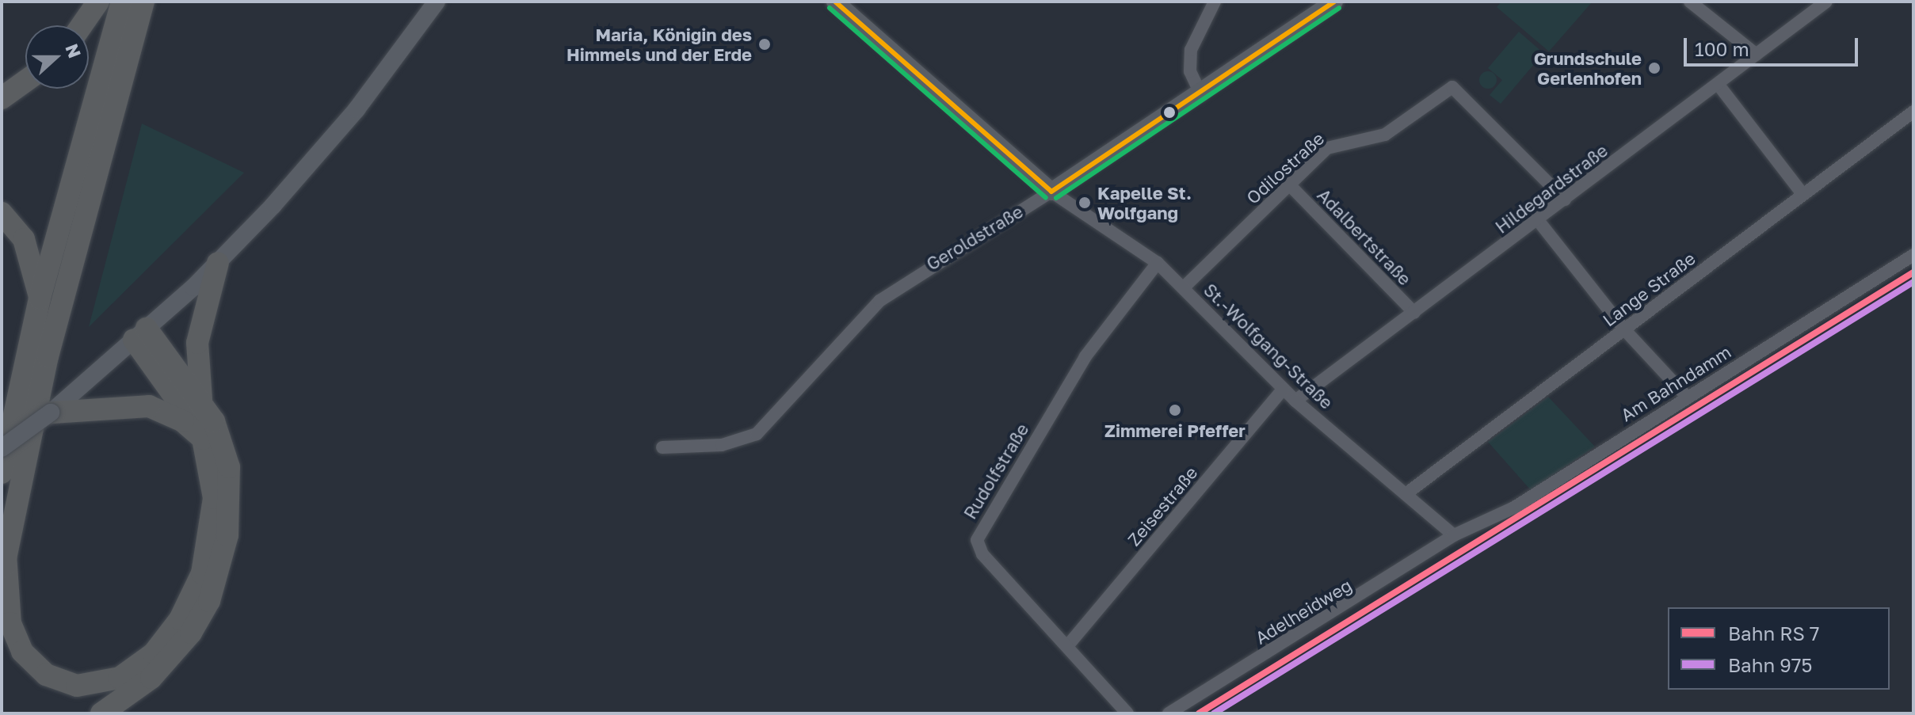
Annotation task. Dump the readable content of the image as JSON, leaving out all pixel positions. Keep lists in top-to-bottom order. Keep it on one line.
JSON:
{"streets":{"street":["Odilostraße","Hildegardstraße","Adalbertstraße","Geroldstraße","Lange Straße","St.-Wolfgang-Straße","Am Bahndamm","Rudolfstraße","Zeisestraße","Adelheidweg"]},"crossings":[["Odilostraße","Hildegardstraße"],["Odilostraße","Adalbertstraße"],["Odilostraße","St.-Wolfgang-Straße"],["Hildegardstraße","Adalbertstraße"],["Hildegardstraße","St.-Wolfgang-Straße"],["Geroldstraße","St.-Wolfgang-Straße"],["Lange Straße","St.-Wolfgang-Straße"],["St.-Wolfgang-Straße","Am Bahndamm"],["St.-Wolfgang-Straße","Rudolfstraße"],["St.-Wolfgang-Straße","Zeisestraße"],["St.-Wolfgang-Straße","Adelheidweg"],["Am Bahndamm","Adelheidweg"],["Rudolfstraße","Zeisestraße"]],"places":["Maria, Königin des Himmels und der Erde","Grundschule Gerlenhofen","Kapelle St. Wolfgang","Zimmerei Pfeffer"],"lines":["rail line 975"],"legend":["Bahn RS 7","Bahn 975"],"scale_bar":"100 m","north":"right"}
